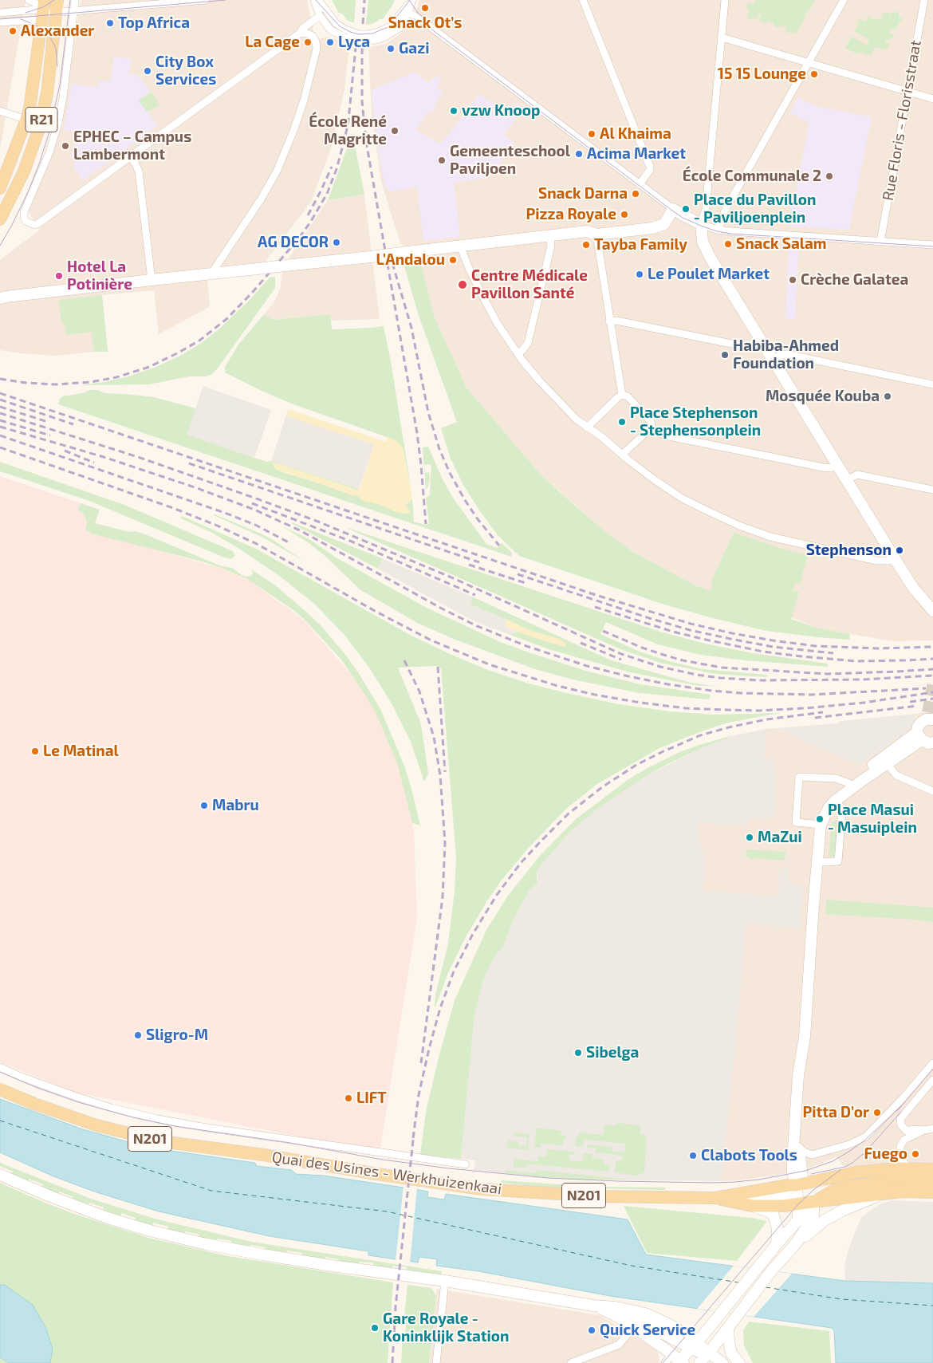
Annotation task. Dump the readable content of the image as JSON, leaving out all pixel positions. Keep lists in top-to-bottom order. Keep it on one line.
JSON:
{"streets":{"main road":["R21","N201","Quai des Usines - Werkhuizenkaai"],"street":["Rue Floris - Florisstraat"]},"crossings":[["N201","Quai des Usines - Werkhuizenkaai"]],"places":["Snack Ot’s","Top Africa","Alexander","La Cage","Lyca","Gazi","City Box Services","15 15 Lounge","vzw Knoop","École René Magritte","Al Khaima","EPHEC – Campus Lambermont","Acima Market","Gemeenteschool Paviljoen","École Communale 2","Snack Darna","Place du Pavillon - Paviljoenplein","Pizza Royale","AG DECOR","Snack Salam","Tayba Family","L'Andalou","Le Poulet Market","Hotel La Potinière","Crèche Galatea","Centre Médicale Pavillon Santé","Habiba-Ahmed Foundation","Mosquée Kouba","Place Stephenson - Stephensonplein","Stephenson","Le Matinal","Mabru","Place Masui - Masuiplein","MaZui","Sligro-M","Sibelga","LIFT","Pitta D’or","Fuego","Clabots Tools","Gare Royale - Koninklijk Station","Quick Service"]}
